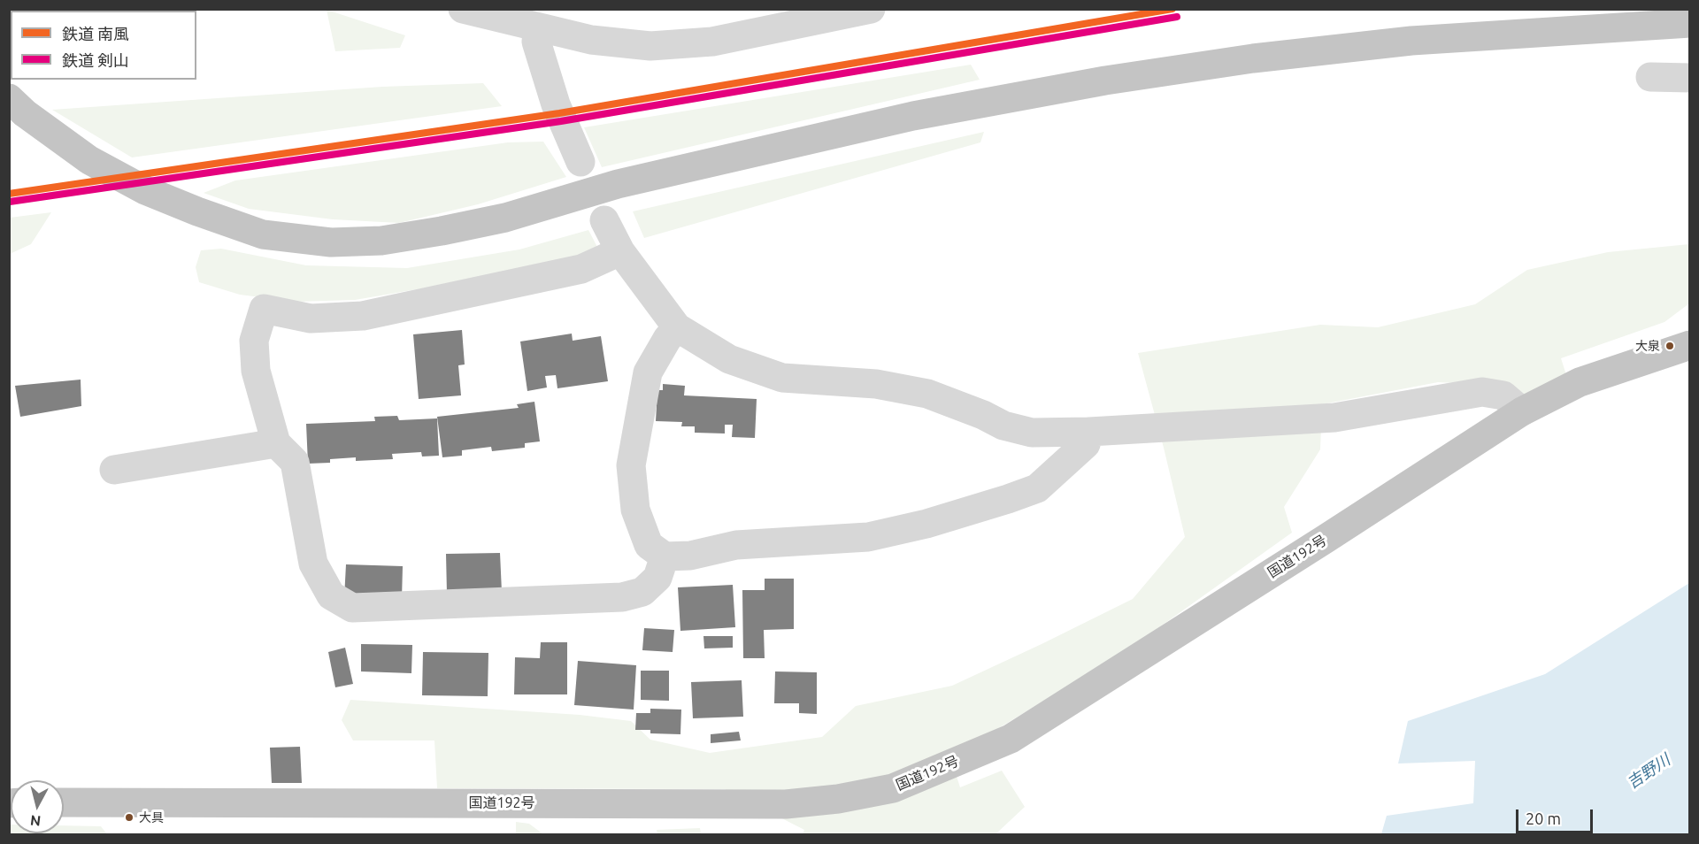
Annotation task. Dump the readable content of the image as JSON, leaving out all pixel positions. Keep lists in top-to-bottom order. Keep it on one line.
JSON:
{"streets":{"highway":["国道192号"]},"water":["吉野川"],"places":["大泉","大具"],"lines":["rail line 南風","rail line 剣山"],"legend":["鉄道 南風","鉄道 剣山"],"scale_bar":"20 m","north":"bottom"}
